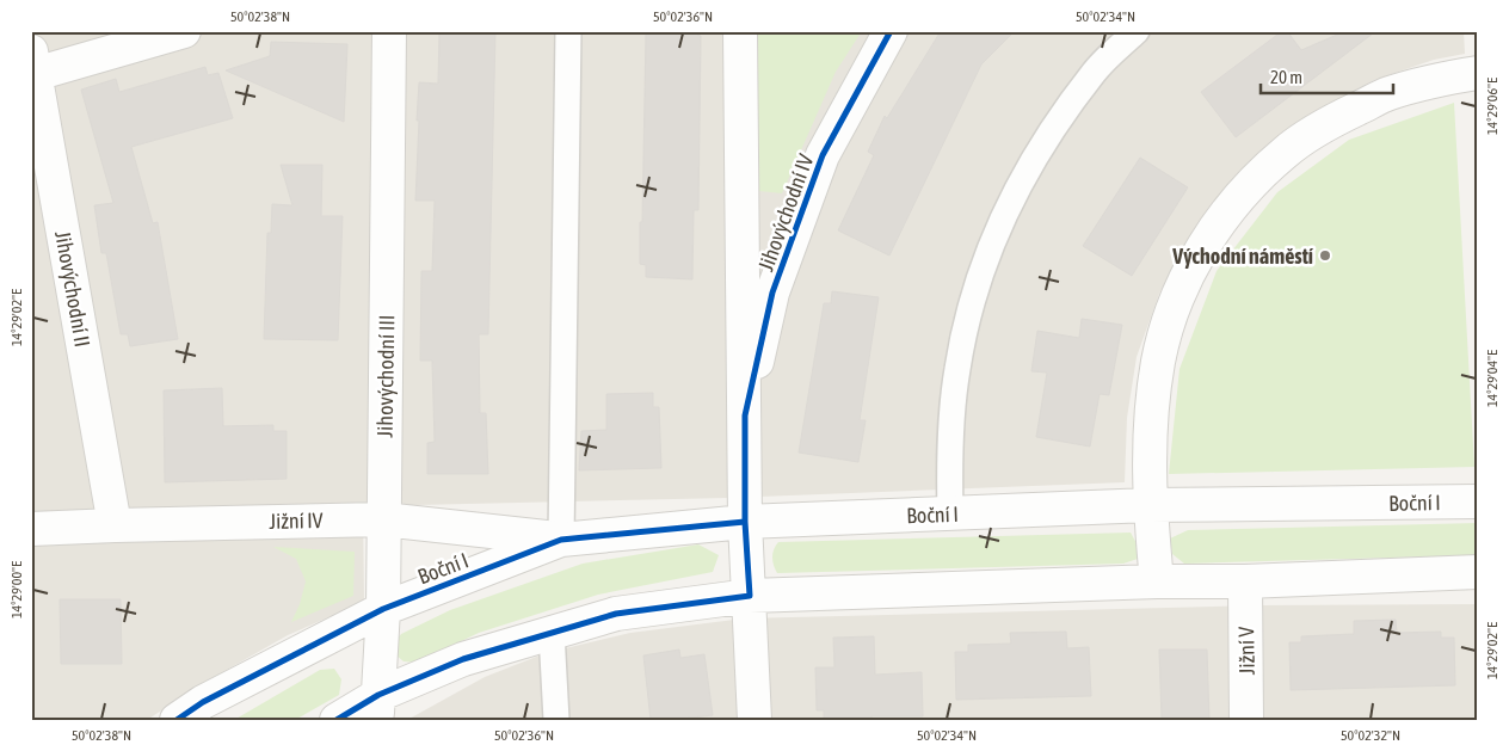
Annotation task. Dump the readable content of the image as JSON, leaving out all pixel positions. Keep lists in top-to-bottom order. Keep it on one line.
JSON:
{"streets":{"street":["Jihovýchodní IV","Jihovýchodní II","Jihovýchodní III","Boční I","Jižní IV","Jižní V"]},"crossings":[["Jihovýchodní IV","Boční I"],["Jihovýchodní II","Jižní IV"],["Jihovýchodní III","Boční I"],["Jihovýchodní III","Jižní IV"],["Boční I","Jižní IV"]],"places":["Východní náměstí"],"scale_bar":"20 m","coordinates":["50°02'38\"N","50°02'36\"N","50°02'34\"N","14°29'06\"E","14°29'02\"E","14°29'04\"E","14°29'00\"E","50°02'32\"N"]}
